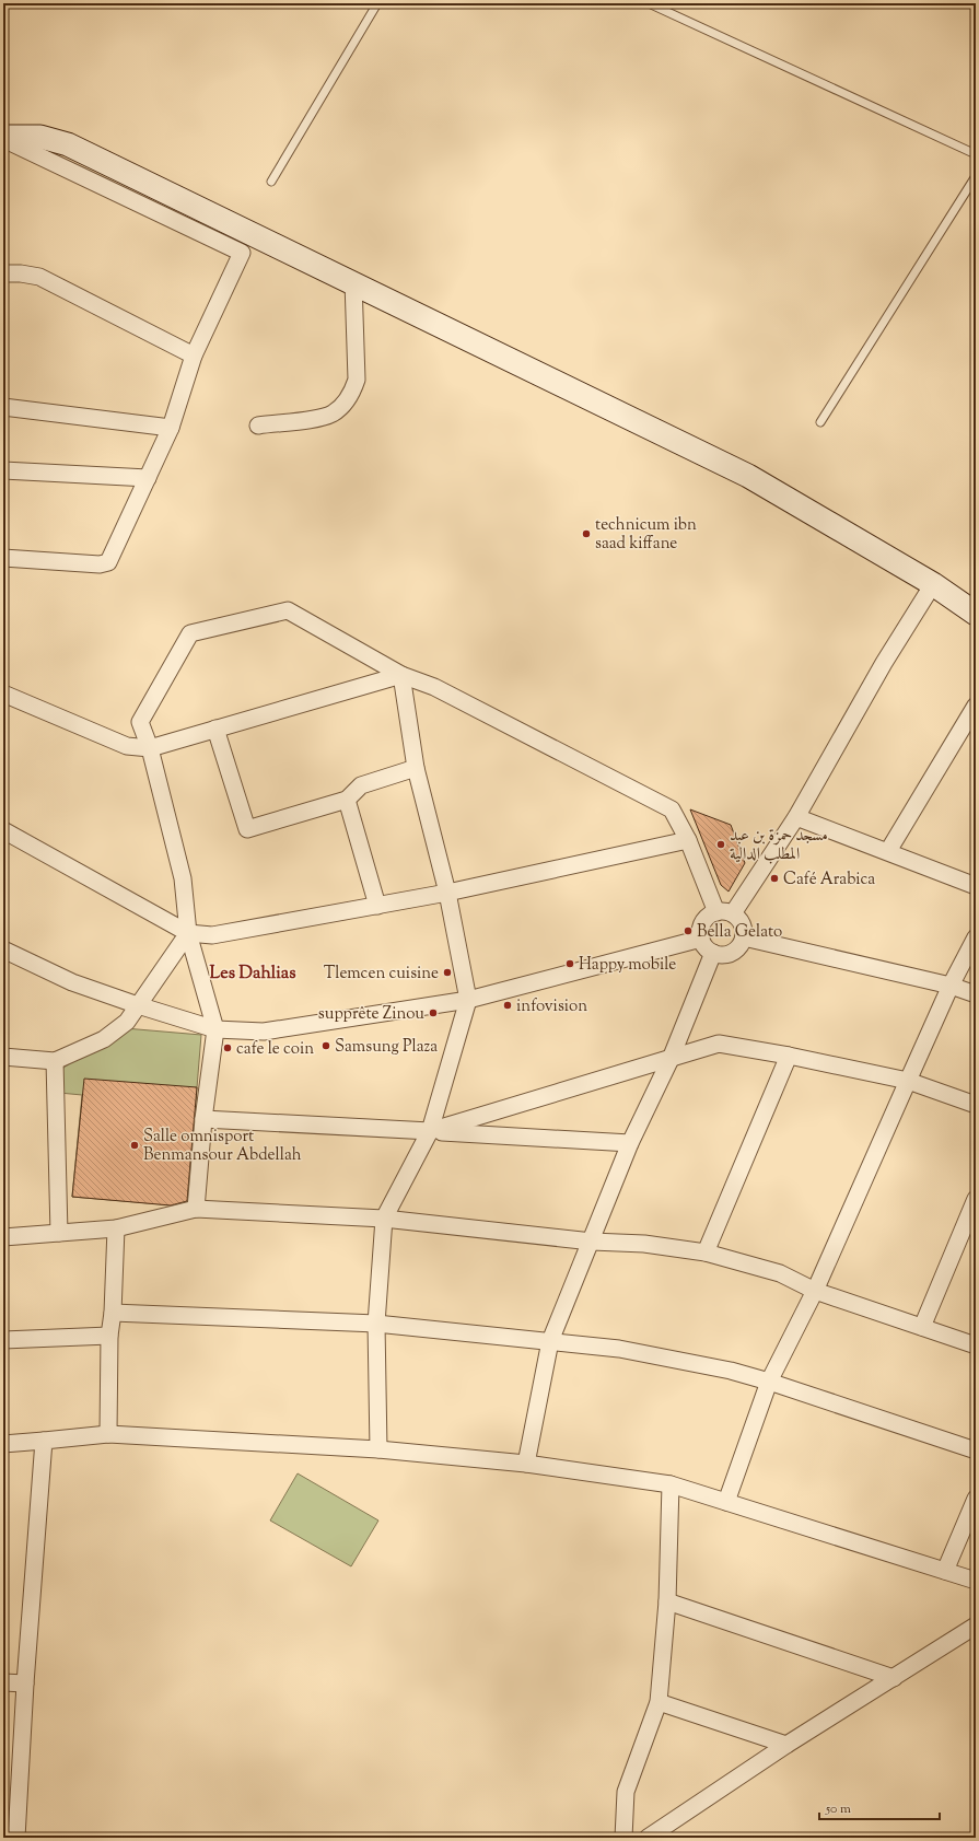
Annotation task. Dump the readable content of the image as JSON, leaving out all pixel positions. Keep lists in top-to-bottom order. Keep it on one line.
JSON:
{"districts":["Les Dahlias"],"places":["technicum ibn saad kiffane","مسجد حمزة بن عبد المطلب الدالية","Café Arabica","Bella Gelato","Happy mobile","Tlemcen cuisine","infovision","supprête Zinou","Samsung Plaza","cafe le coin","Salle omnisport Benmansour Abdellah"],"scale_bar":"50 m"}
